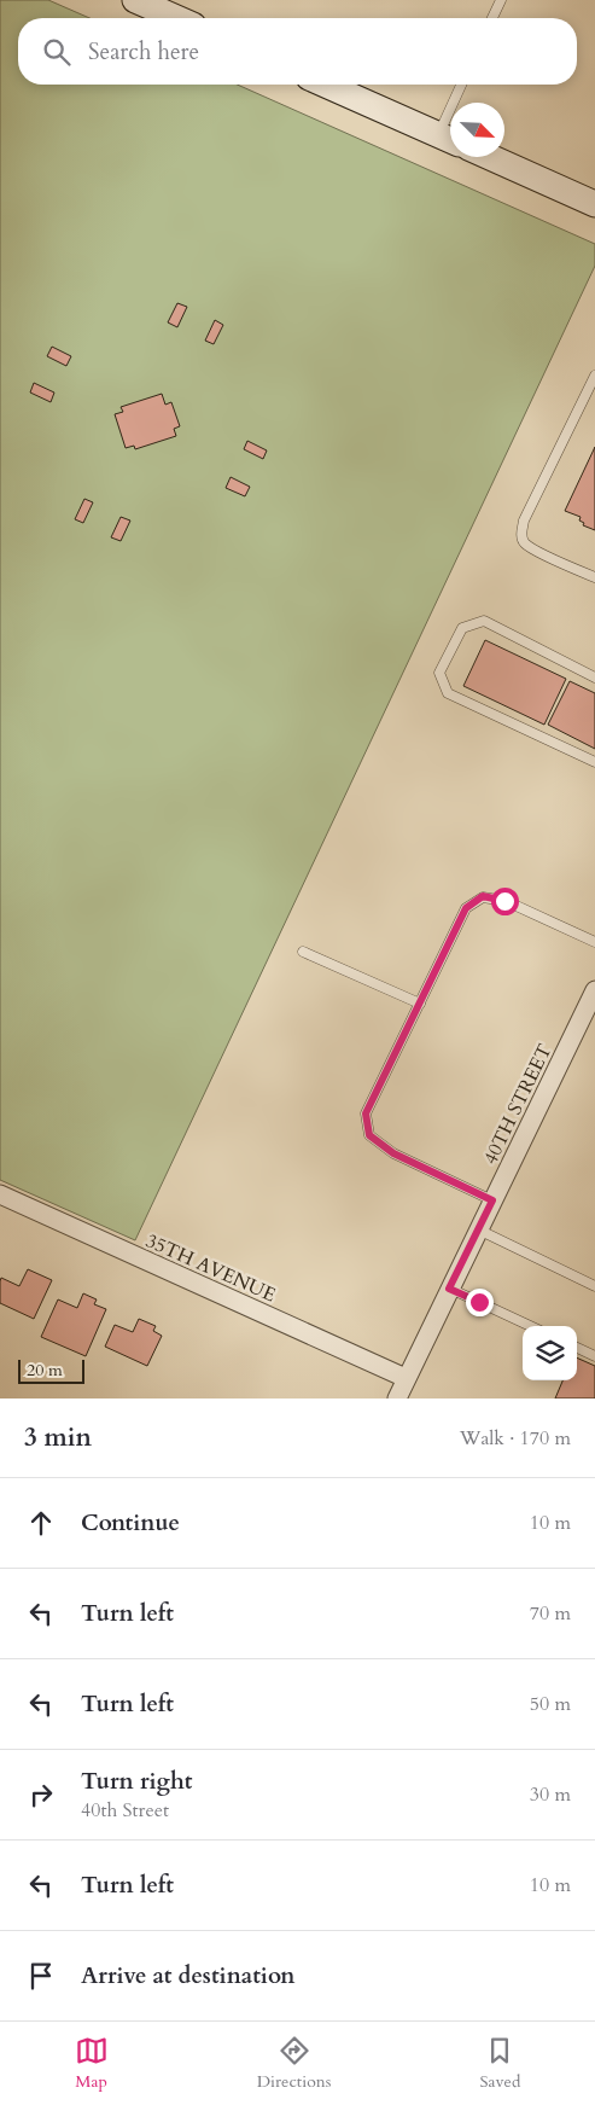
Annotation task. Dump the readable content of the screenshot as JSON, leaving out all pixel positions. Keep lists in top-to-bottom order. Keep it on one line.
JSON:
{"streets":{"street":["40TH STREET","35TH AVENUE"]},"crossings":[["40TH STREET","35TH AVENUE"]],"scale_bar":"20 m","north":"bottom right","page":{"search":"Search here","scale":"20 m","heading":["3 min","Walk · 170 m"],"list":[["Continue","10 m"],["Turn left","70 m"],["Turn left","50 m"],["Turn right","40th Street","30 m"],["Turn left","10 m"],"Arrive at destination"],"nav":["Map","Directions","Saved"]}}
